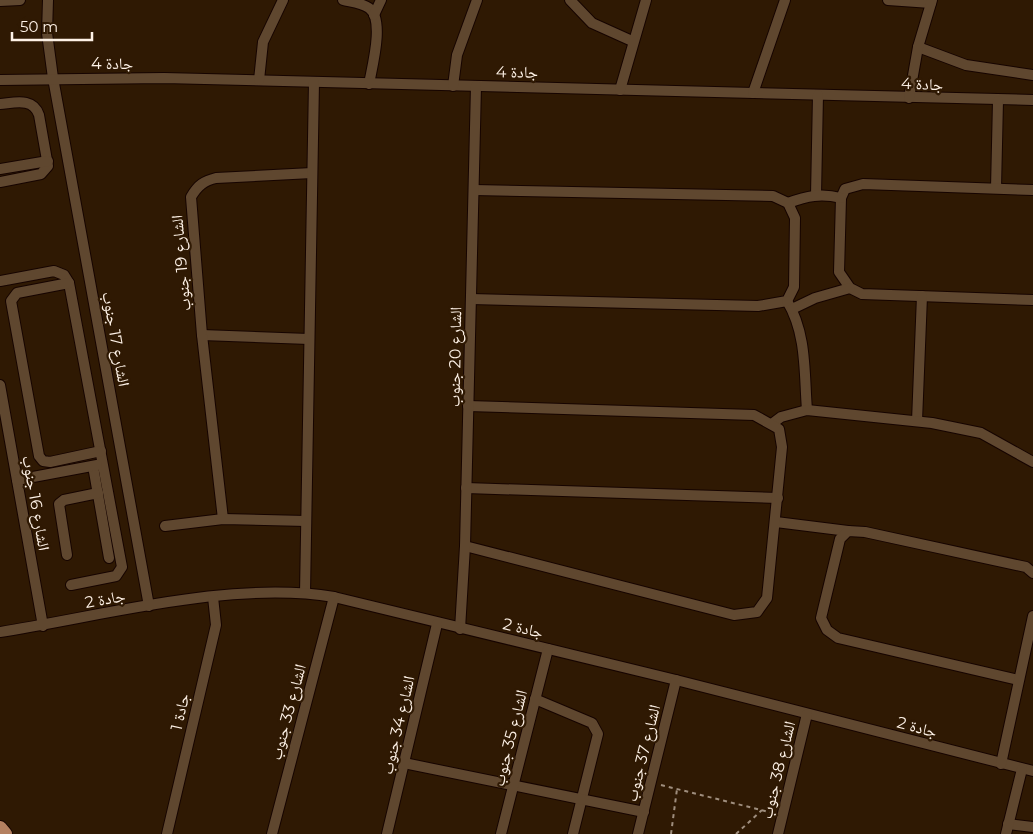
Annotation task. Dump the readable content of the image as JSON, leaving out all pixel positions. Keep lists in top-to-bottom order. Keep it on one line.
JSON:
{"streets":{"street":["جادة 4","الشارع 19 جنوب","الشارع 17 جنوب","الشارع 20 جنوب","الشارع 16 جنوب","جادة 2","جادة 1","الشارع 33 جنوب","الشارع 34 جنوب","الشارع 35 جنوب","الشارع 37 جنوب","الشارع 38 جنوب"]},"crossings":[["جادة 4","الشارع 17 جنوب"],["جادة 4","الشارع 20 جنوب"],["الشارع 17 جنوب","جادة 2"],["الشارع 20 جنوب","جادة 2"],["الشارع 16 جنوب","جادة 2"],["جادة 2","جادة 1"],["جادة 2","الشارع 33 جنوب"],["جادة 2","الشارع 34 جنوب"],["جادة 2","الشارع 35 جنوب"],["جادة 2","الشارع 37 جنوب"],["جادة 2","الشارع 38 جنوب"]],"scale_bar":"50 m"}
